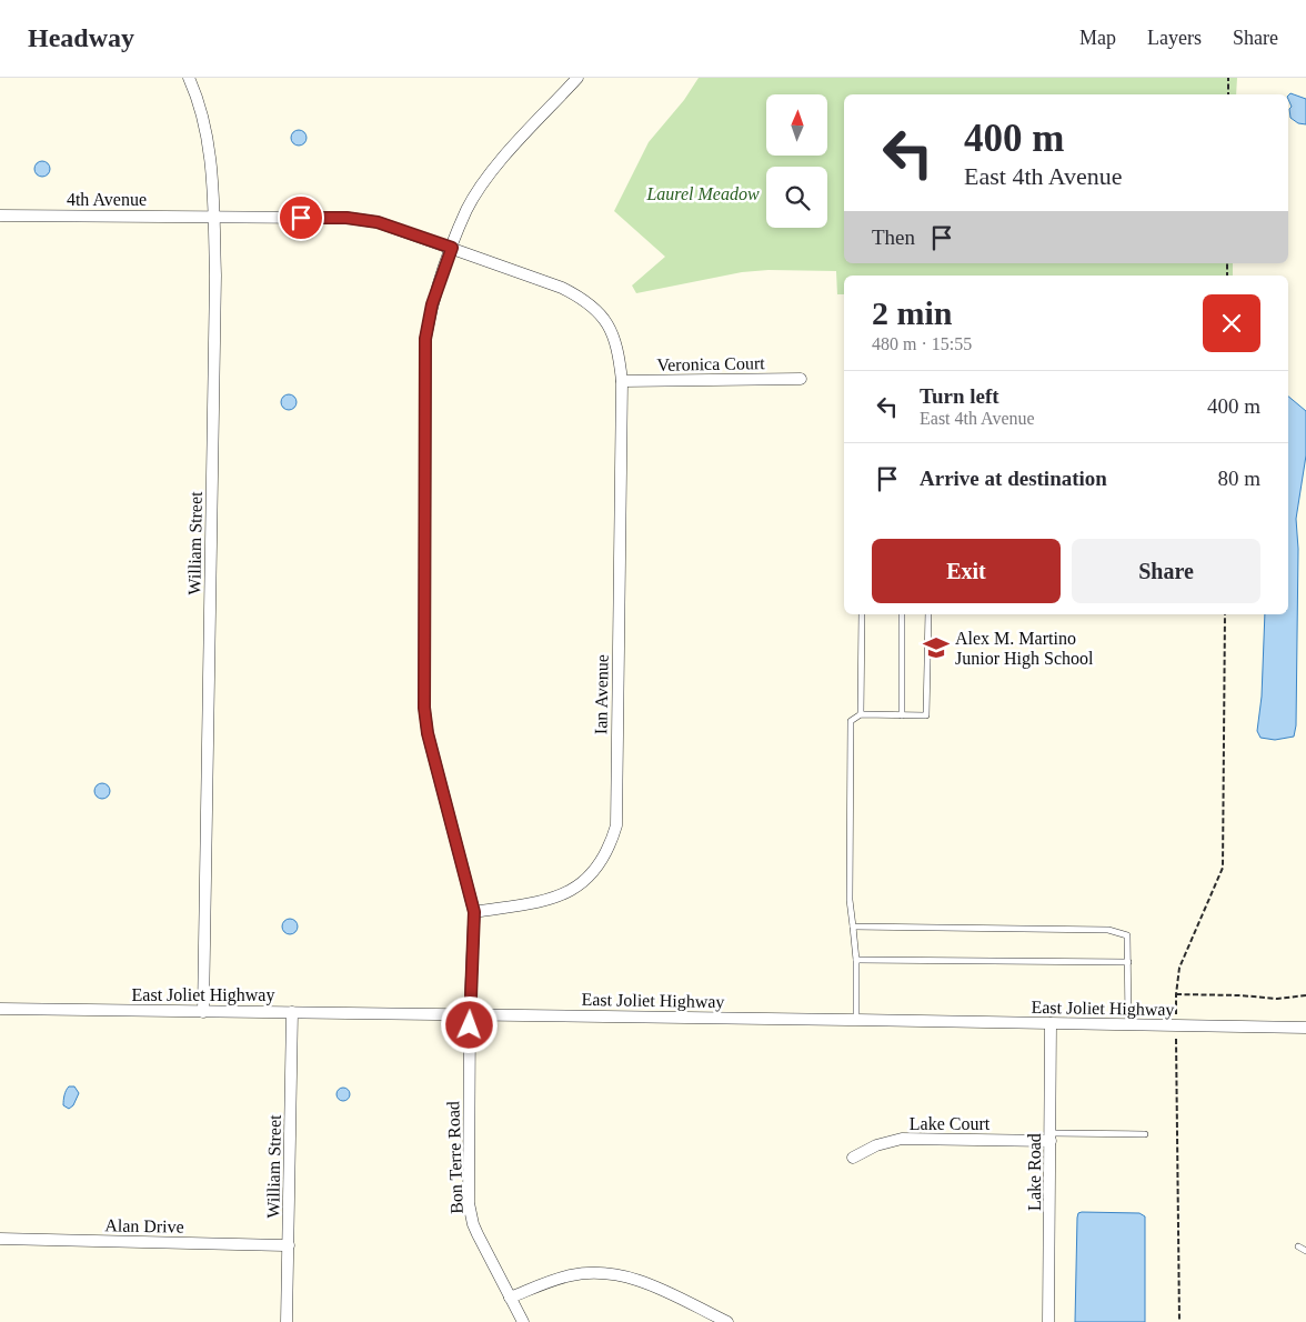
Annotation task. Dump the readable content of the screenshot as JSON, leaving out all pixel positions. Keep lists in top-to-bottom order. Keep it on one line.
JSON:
{"streets":{"street":["4th Avenue","Veronica Court","William Street","Ian Avenue","East Joliet Highway","Lake Court","Bon Terre Road","Lake Road","Alan Drive"]},"crossings":[["4th Avenue","William Street"],["4th Avenue","Ian Avenue"],["4th Avenue","Bon Terre Road"],["Veronica Court","Ian Avenue"],["William Street","East Joliet Highway"],["William Street","Alan Drive"],["Ian Avenue","Bon Terre Road"],["East Joliet Highway","Bon Terre Road"],["East Joliet Highway","Lake Road"],["Lake Court","Lake Road"]],"parks":["Laurel Meadow"],"places":{"school or university":["Alex M. Martino Junior High School"]},"north":"top","page":{"header":"Headway","nav":["Map","Layers","Share"],"turn":["400 m","East 4th Avenue"],"then":"Then","heading":["2 min","480 m · 15:55"],"list":[{"name":"Turn left","note":"East 4th Avenue","value":"400 m"},{"name":"Arrive at destination","value":"80 m"}],"buttons":["Exit","Share"]}}
